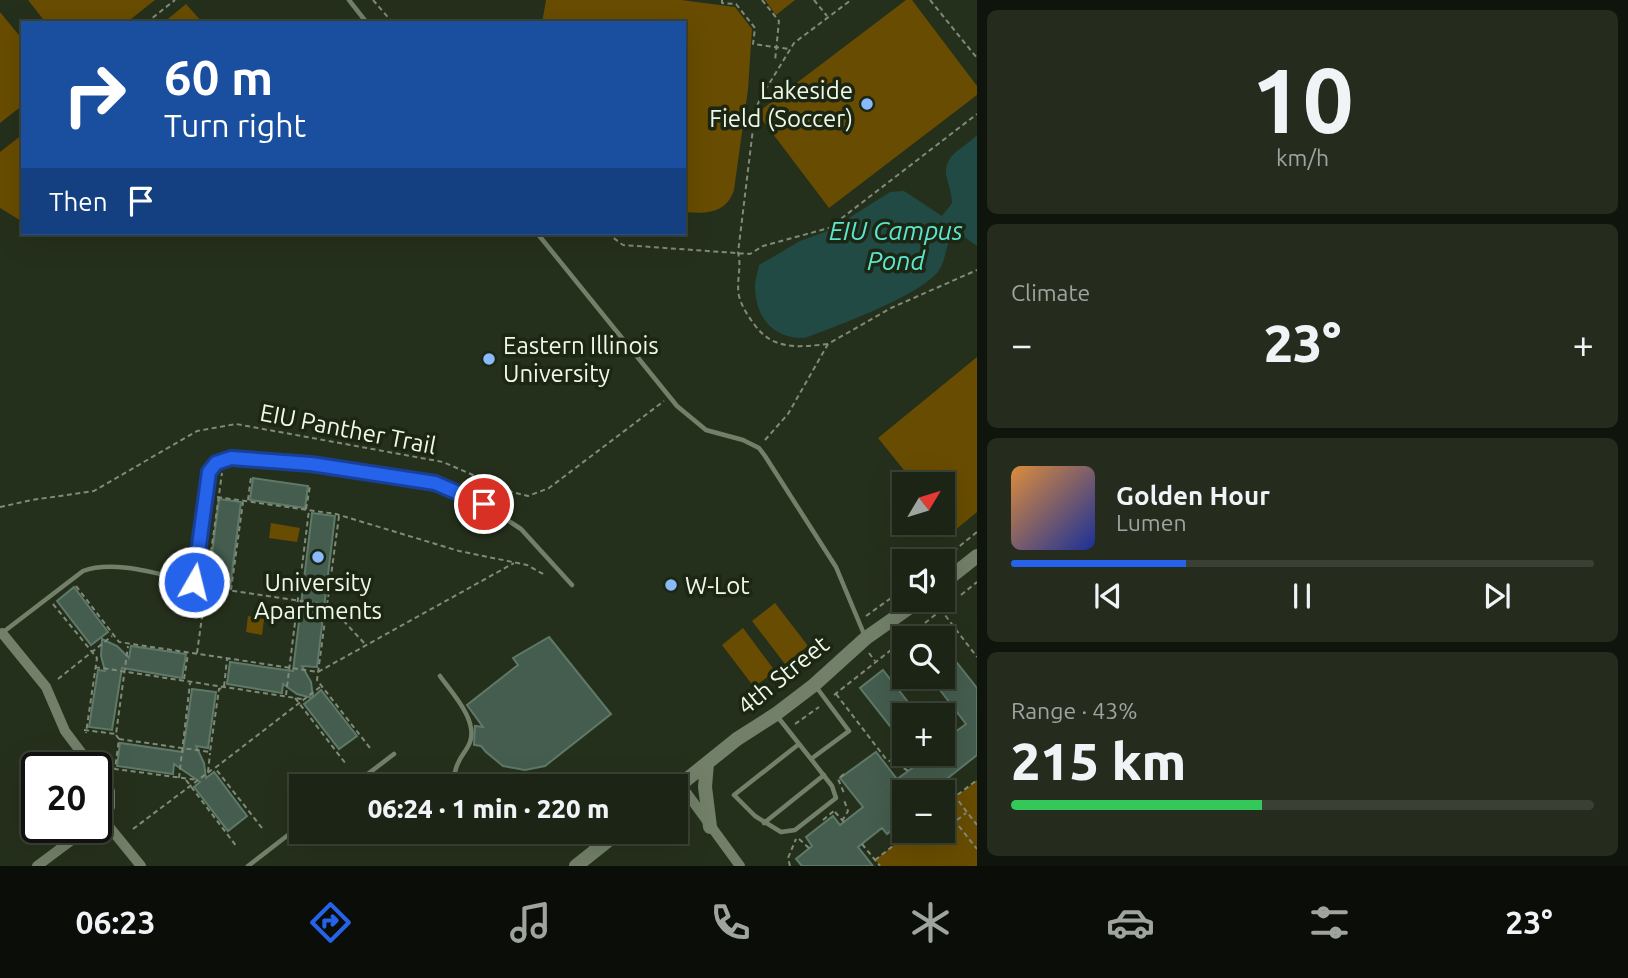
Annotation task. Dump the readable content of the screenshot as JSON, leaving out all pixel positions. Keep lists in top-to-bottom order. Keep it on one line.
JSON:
{"streets":{"street":["4th Street"],"path":["EIU Panther Trail"]},"water":["EIU Campus Pond"],"places":["Lakeside Field (Soccer)","Eastern Illinois University","University Apartments","W-Lot"],"north":"top right","page":{"tile":[["10","km/h"],"Climate",["Range · 43%","215 km"]],"turn":["60 m","Turn right"],"then":"Then","heat":["−","23°","+"],"song":["Golden Hour","Lumen"],"map_buttons":["+","−"],"limit":"20","trip":"06:24 · 1 min · 220 m","tabs":["06:23","23°"]}}
